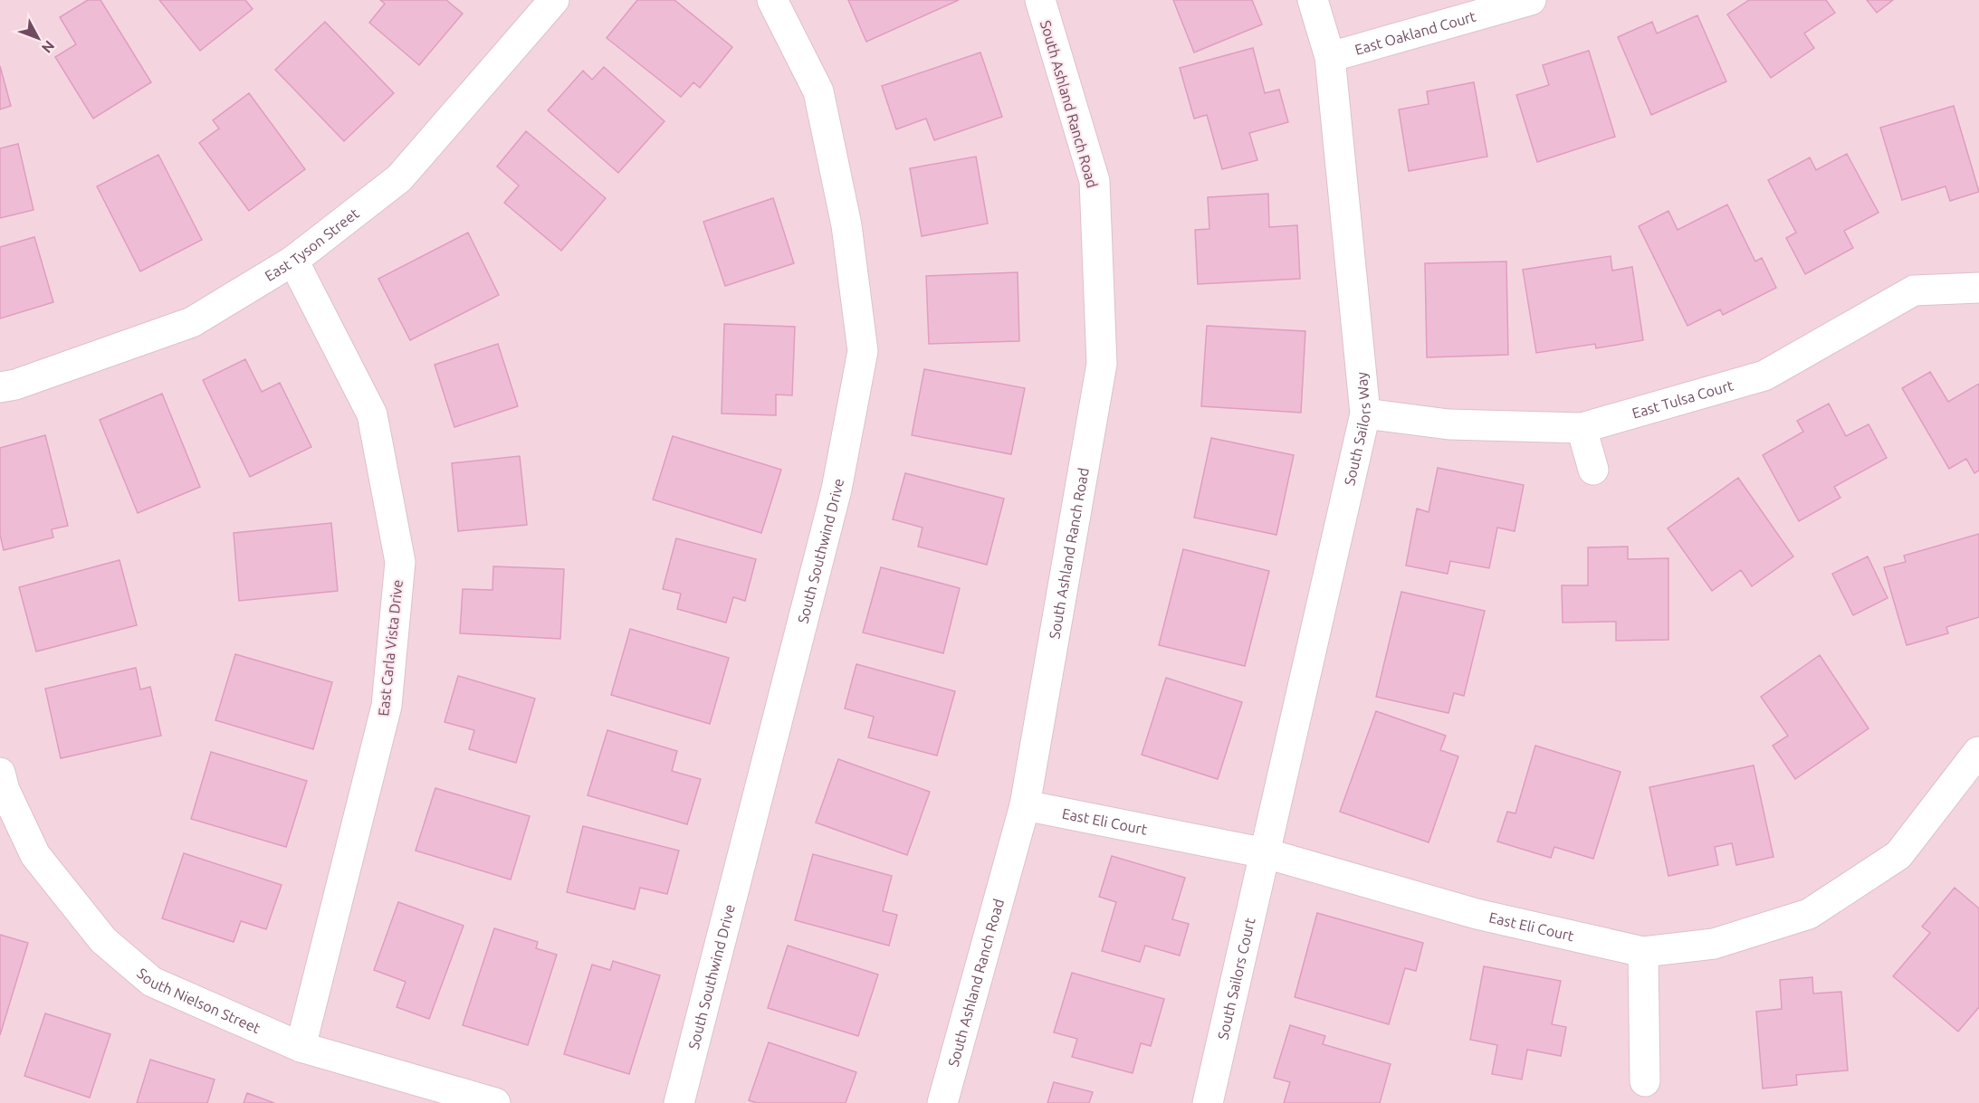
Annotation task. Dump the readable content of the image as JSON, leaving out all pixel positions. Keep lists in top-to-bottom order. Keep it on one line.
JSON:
{"streets":{"street":["East Oakland Court","South Ashland Ranch Road","East Tyson Street","East Tulsa Court","South Sailors Way","South Southwind Drive","East Carla Vista Drive","East Eli Court","South Sailors Court","South Nielson Street"]},"crossings":[["East Oakland Court","South Sailors Way"],["South Ashland Ranch Road","East Eli Court"],["East Tyson Street","East Carla Vista Drive"],["East Tulsa Court","South Sailors Way"],["South Sailors Way","East Eli Court"],["South Sailors Way","South Sailors Court"],["East Carla Vista Drive","South Nielson Street"],["East Eli Court","South Sailors Court"]],"north":"bottom right"}
